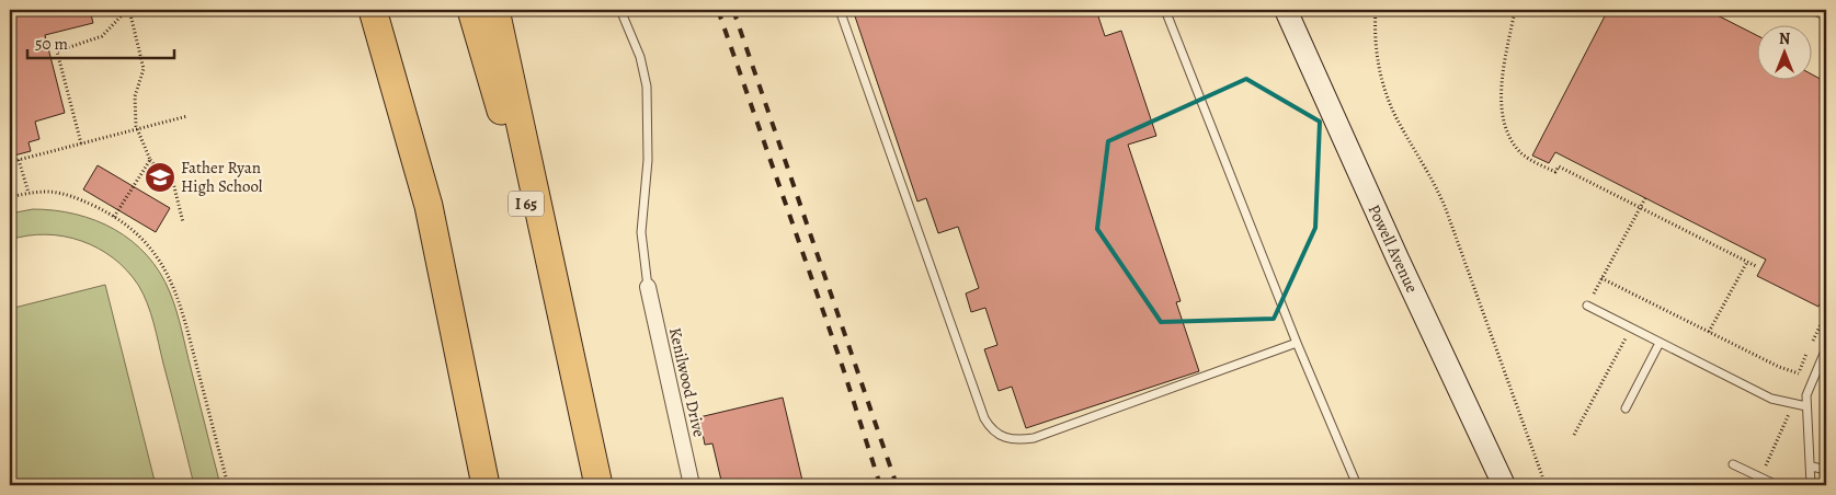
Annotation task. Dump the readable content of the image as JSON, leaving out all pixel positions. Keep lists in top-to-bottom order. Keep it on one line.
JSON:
{"streets":{"highway":["I 65"],"main road":["Powell Avenue"],"street":["Kenilwood Drive"]},"places":{"school or university":["Father Ryan High School"]},"scale_bar":"50 m","north":"top"}
